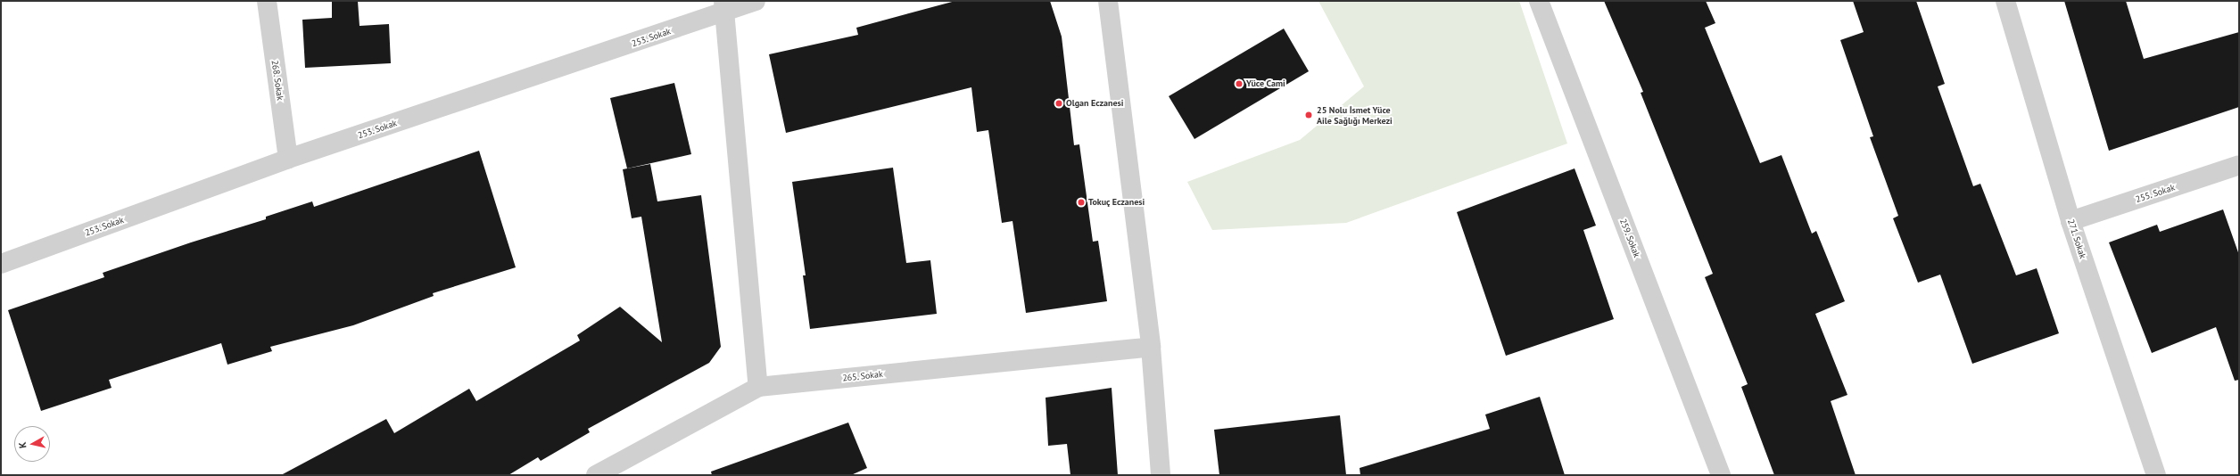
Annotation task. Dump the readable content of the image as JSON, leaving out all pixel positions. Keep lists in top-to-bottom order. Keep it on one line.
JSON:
{"streets":{"street":["253. Sokak","268. Sokak","255. Sokak","259. Sokak","271. Sokak","265. Sokak"]},"crossings":[["253. Sokak","268. Sokak"],["255. Sokak","271. Sokak"]],"places":["Yüce Cami","Olgan Eczanesi","25 Nolu İsmet Yüce Aile Sağlığı Merkezi","Tokuç Eczanesi"],"north":"left"}
